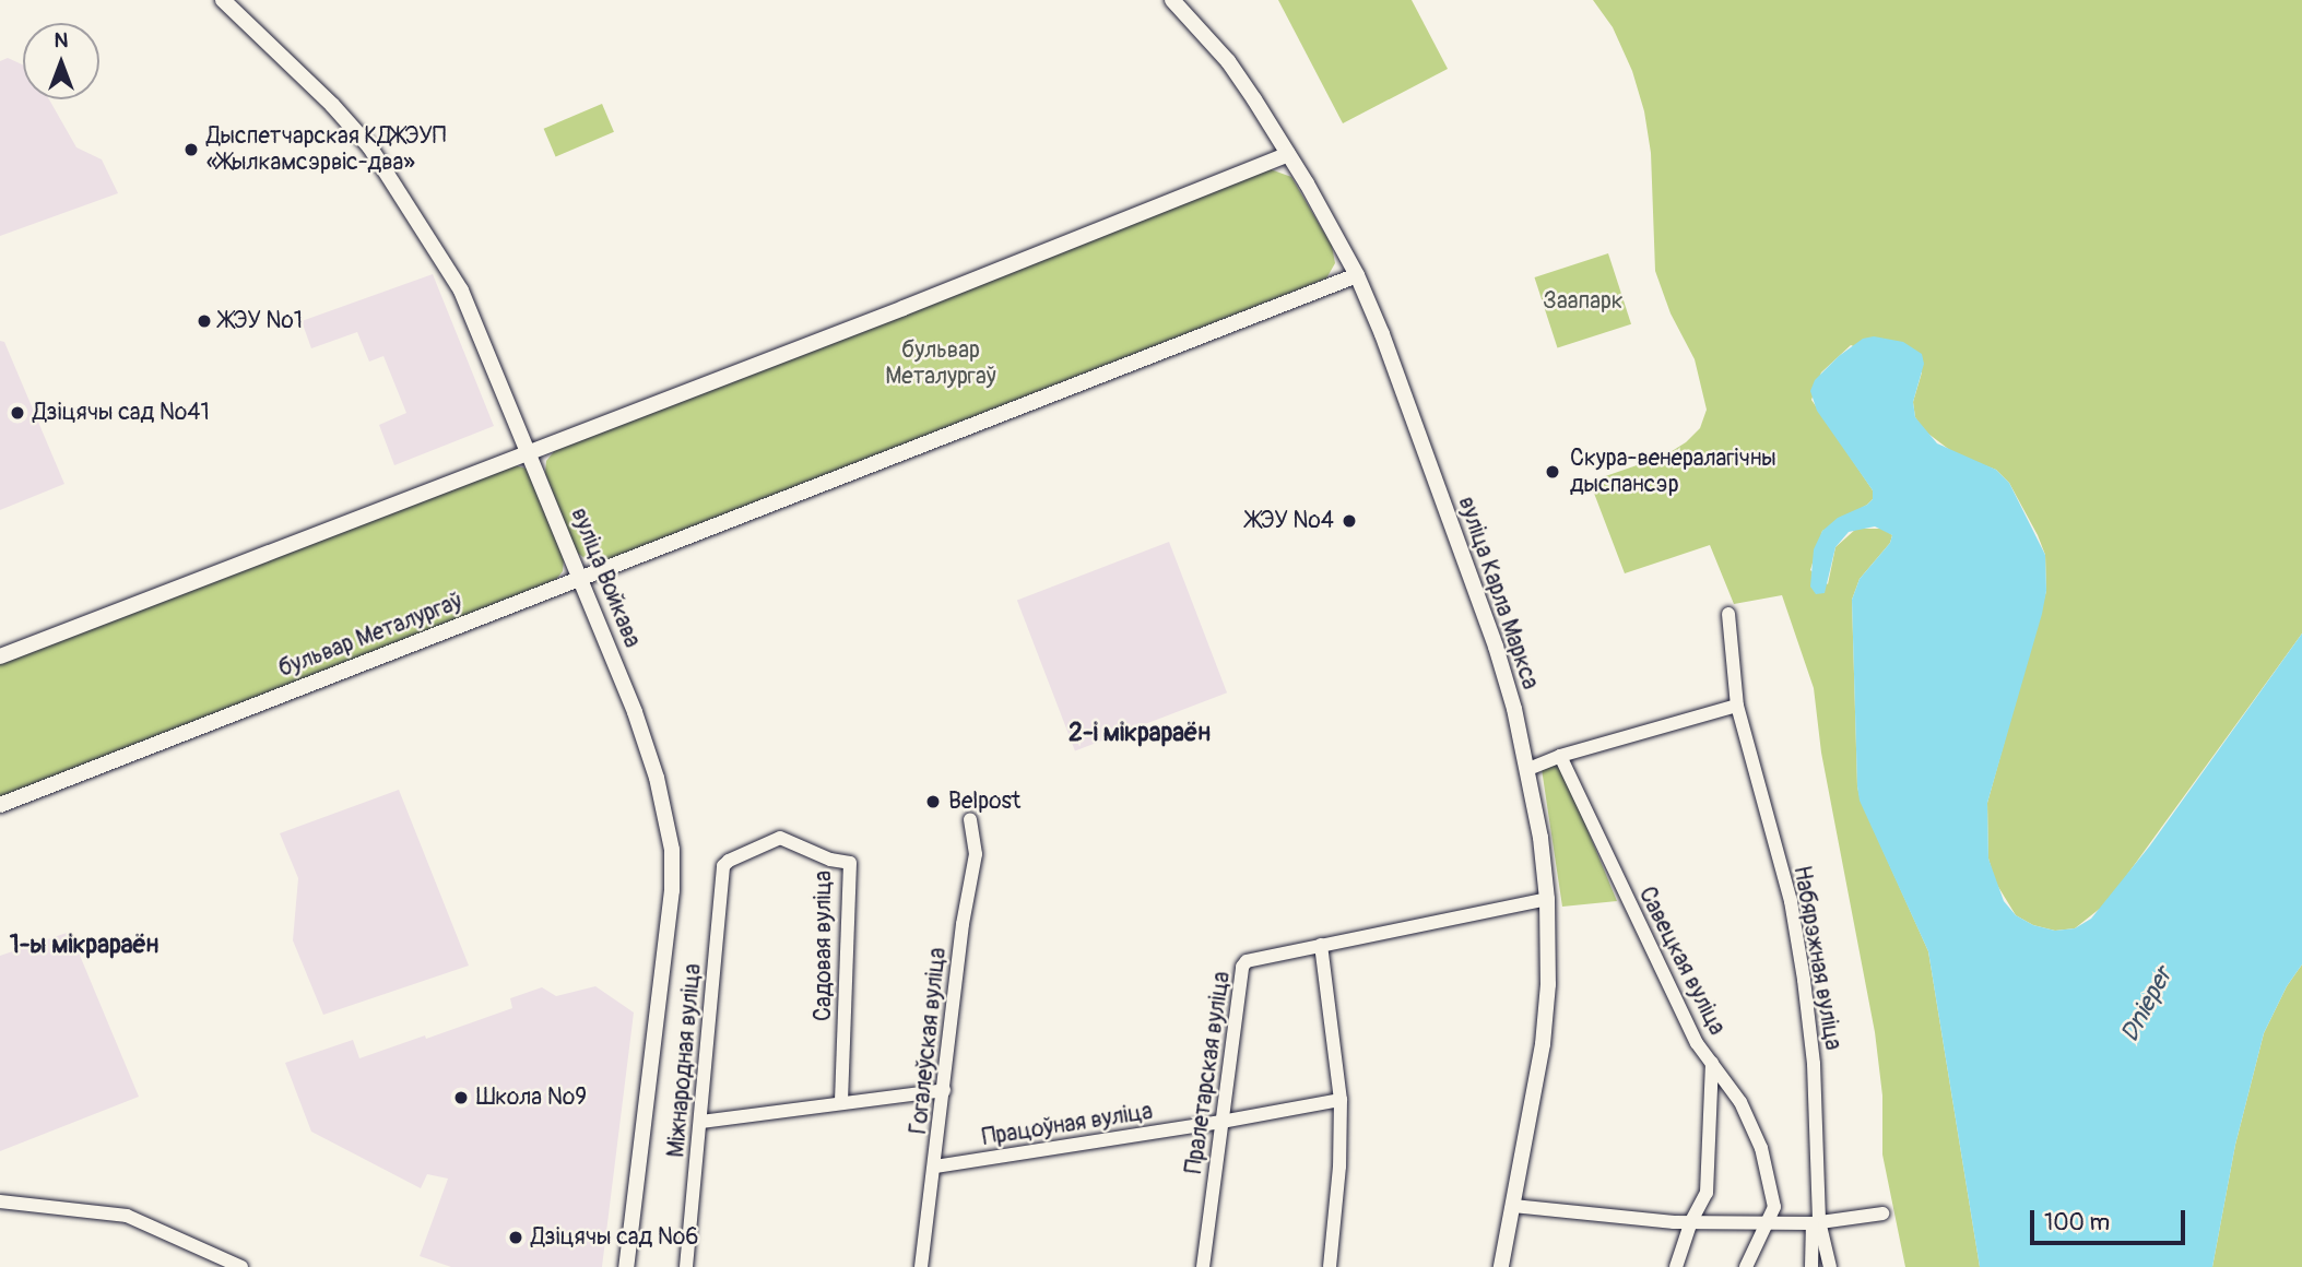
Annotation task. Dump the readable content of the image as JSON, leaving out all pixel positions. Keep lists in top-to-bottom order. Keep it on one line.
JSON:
{"streets":{"main road":["вуліца Войкава","вуліца Карла Маркса","бульвар Металургаў"],"street":["Садовая вуліца","Набярэжная вуліца","Савецкая вуліца","Гогалеўская вуліца","Міжнародная вуліца","Пралетарская вуліца","Працоўная вуліца"]},"crossings":[["вуліца Войкава","бульвар Металургаў"],["вуліца Карла Маркса","бульвар Металургаў"],["вуліца Карла Маркса","Пралетарская вуліца"],["Садовая вуліца","Міжнародная вуліца"],["Гогалеўская вуліца","Працоўная вуліца"],["Пралетарская вуліца","Працоўная вуліца"]],"districts":["2-і мікрараён","1-ы мікрараён"],"water":["Dnieper"],"parks":["Заапарк","бульвар Металургаў"],"places":["Дыспетчарская КДЖЭУП «Жылкамсэрвіс-два»","ЖЭУ №1","Дзіцячы сад №41","Скура-венералагічны дыспансэр","ЖЭУ №4","Belpost","Школа №9","Дзіцячы сад №6"],"scale_bar":"100 m","north":"top"}
